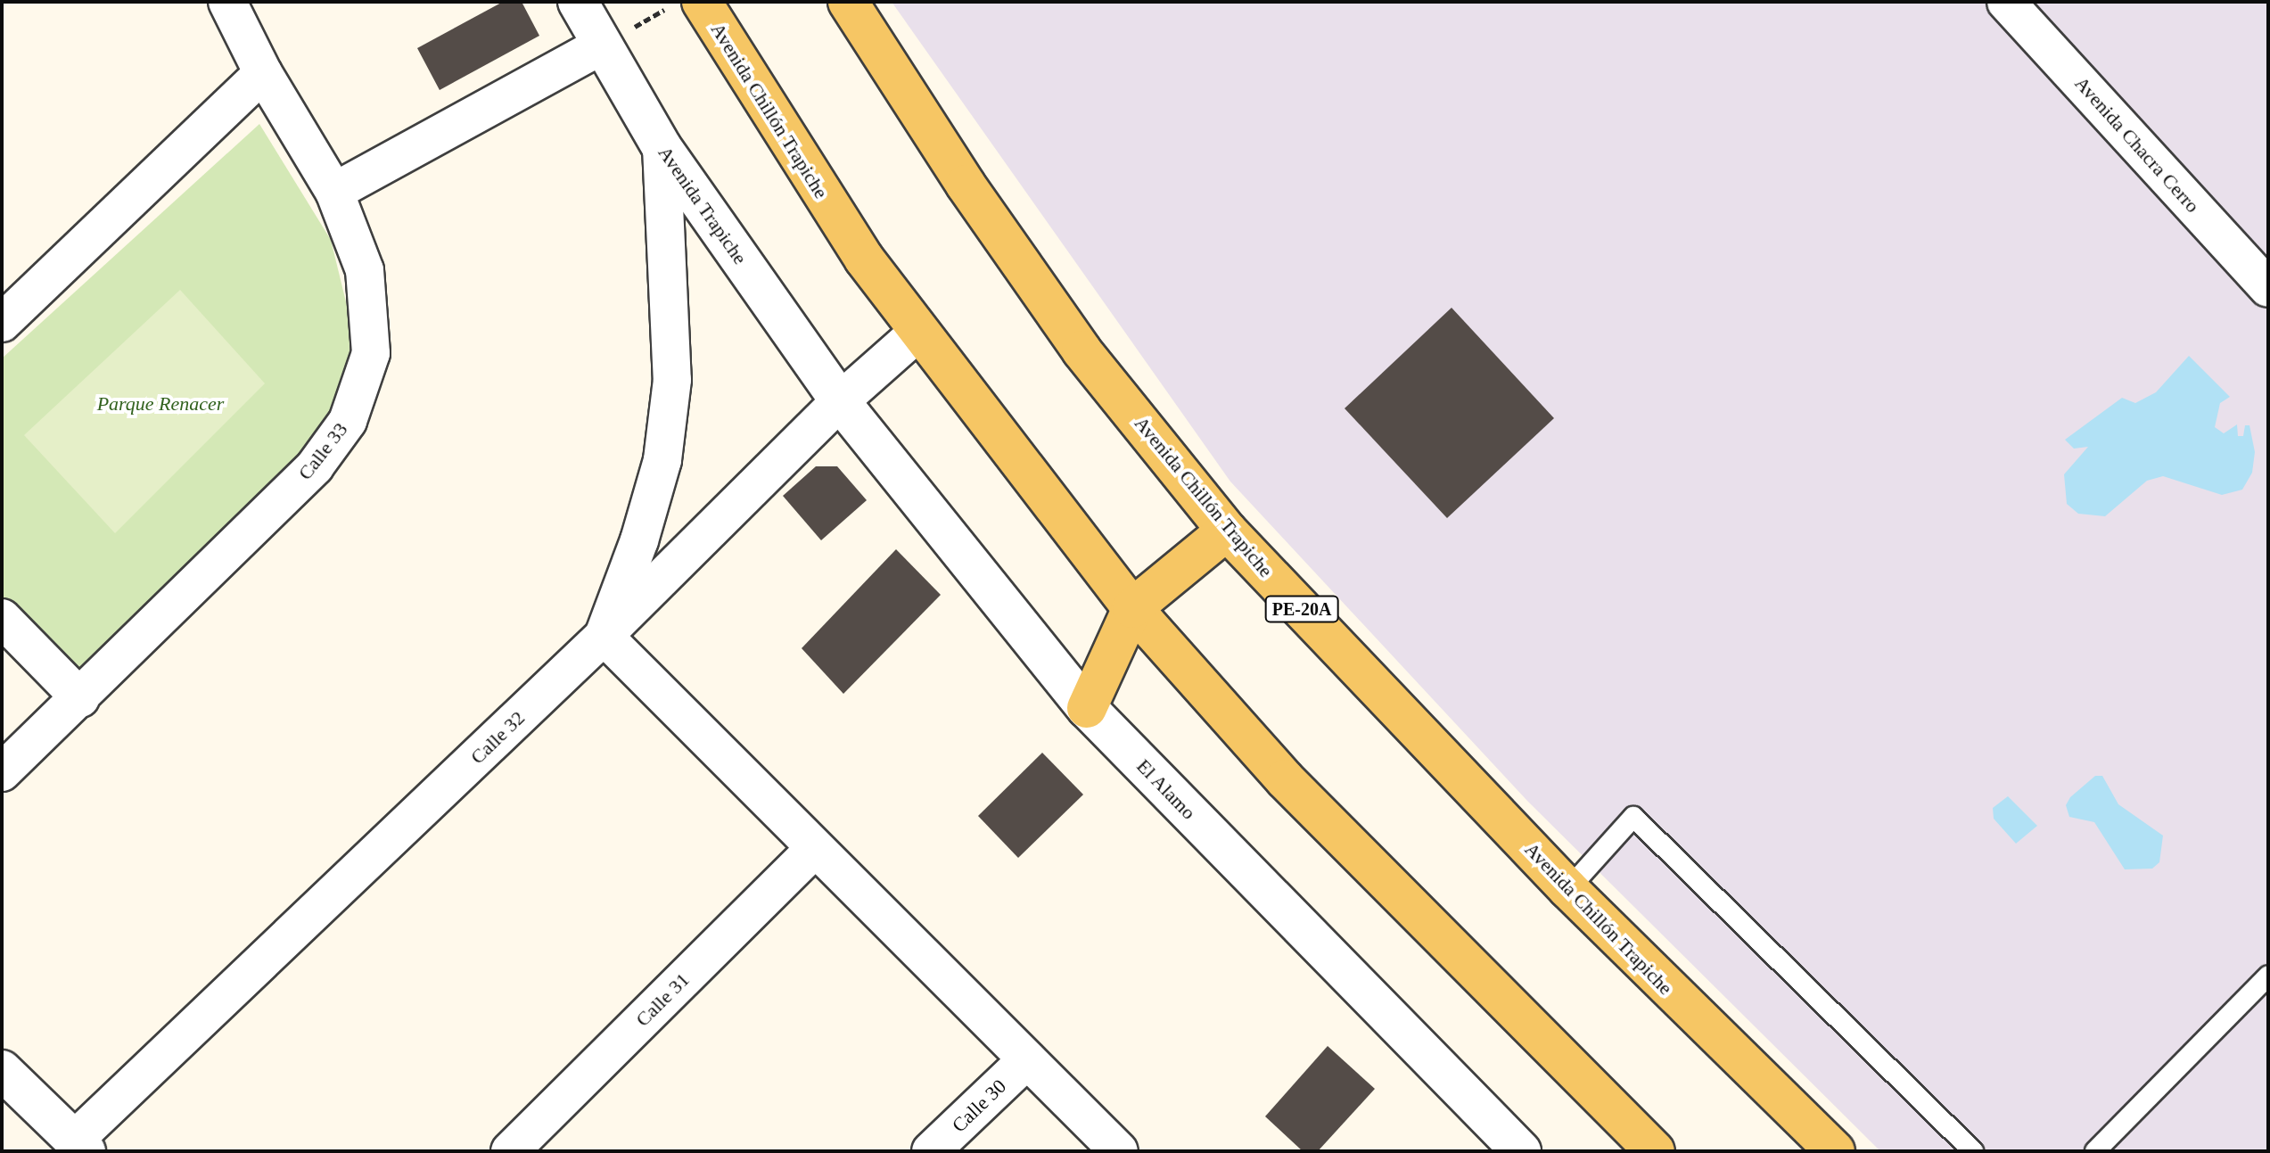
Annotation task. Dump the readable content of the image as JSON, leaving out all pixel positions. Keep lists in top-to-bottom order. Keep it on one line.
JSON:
{"streets":{"main road":["Avenida Chillón Trapiche","PE-20A"],"street":["Avenida Chacra Cerro","Avenida Trapiche","Calle 33","Calle 32","El Alamo","Calle 31","Calle 30"]},"crossings":[["Avenida Chillón Trapiche","Calle 32"],["Avenida Trapiche","Calle 32"],["Avenida Trapiche","El Alamo"],["Calle 32","El Alamo"]],"parks":["Parque Renacer"]}
